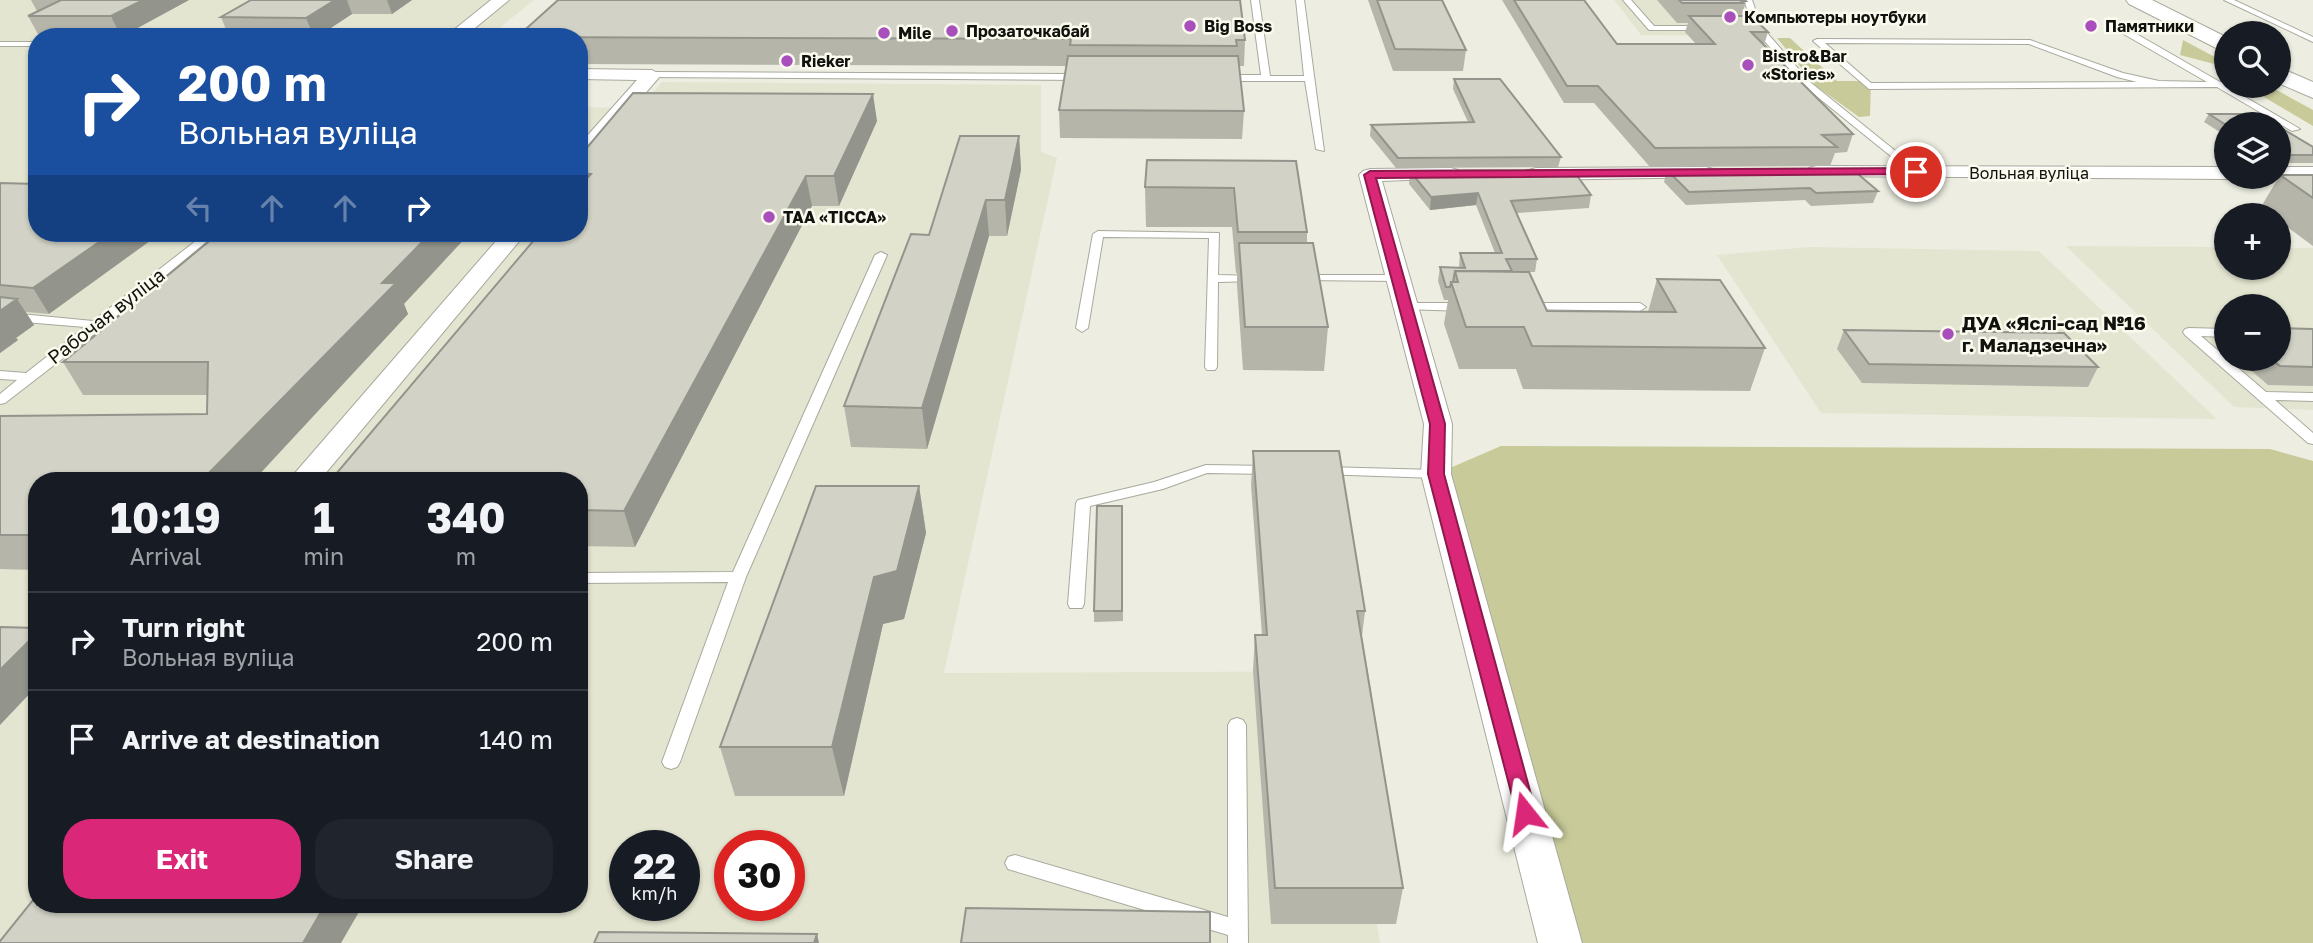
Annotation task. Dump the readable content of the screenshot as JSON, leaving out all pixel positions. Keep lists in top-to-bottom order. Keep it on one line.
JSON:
{"streets":{"street":["Вольная вуліца"],"lane":["Рабочая вуліца"]},"places":["Компьютеры ноутбуки","Big Boss","Памятники","Прозаточкабай","Mile","Rieker","Bistro&Bar «Stories»","ТАА «ТIССА»","ДУА «Яслі-сад №16 г. Маладзечна»"],"page":{"map_buttons":["+","−"],"turn":["200 m","Вольная вуліца"],"eta":["10:19","Arrival","1","min","340","m"],"list":[{"name":"Turn right","note":"Вольная вуліца","value":"200 m"},{"name":"Arrive at destination","value":"140 m"}],"buttons":["Exit","Share"],"speed":"22 km/h","limit":"30"}}
